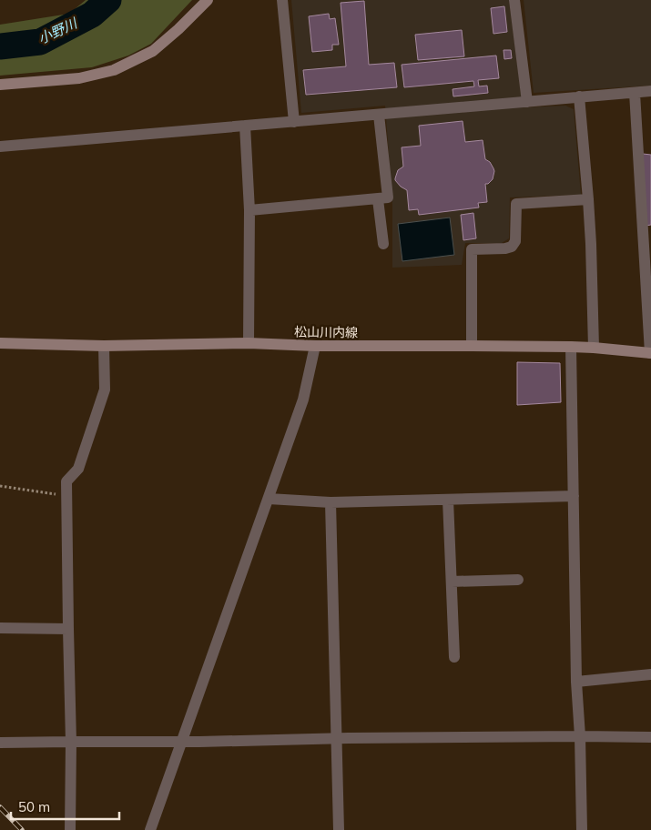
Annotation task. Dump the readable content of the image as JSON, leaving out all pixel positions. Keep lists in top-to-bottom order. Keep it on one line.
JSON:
{"streets":{"main road":["松山川内線"]},"water":["小野川"],"scale_bar":"50 m"}
